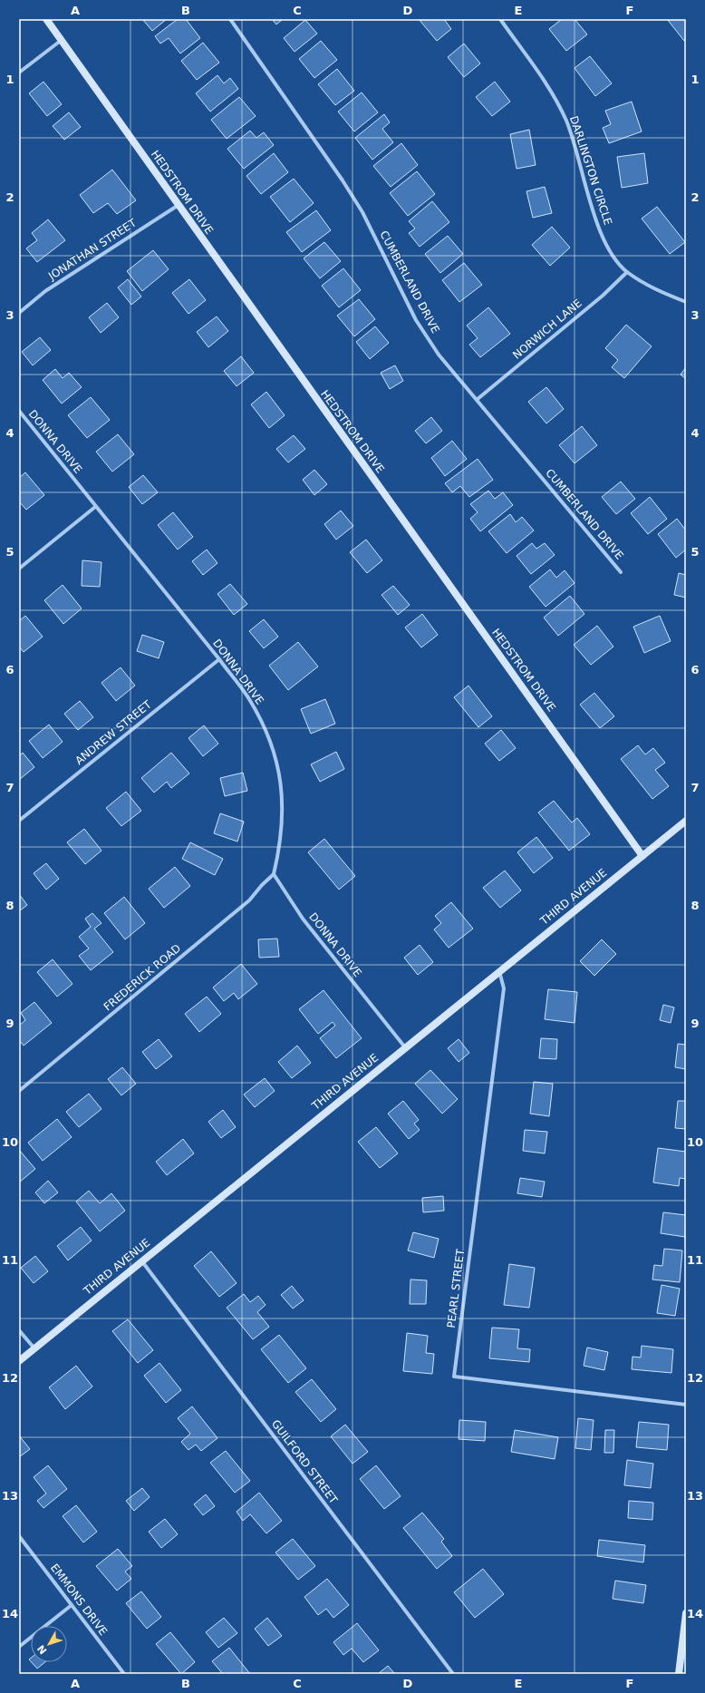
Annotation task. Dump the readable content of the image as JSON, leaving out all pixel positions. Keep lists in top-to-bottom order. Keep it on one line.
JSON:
{"streets":{"street":["DARLINGTON CIRCLE","HEDSTROM DRIVE","JONATHAN STREET","CUMBERLAND DRIVE","NORWICH LANE","DONNA DRIVE","ANDREW STREET","THIRD AVENUE","FREDERICK ROAD","PEARL STREET","GUILFORD STREET","EMMONS DRIVE"]},"crossings":[["DARLINGTON CIRCLE","NORWICH LANE"],["HEDSTROM DRIVE","JONATHAN STREET"],["HEDSTROM DRIVE","THIRD AVENUE"],["CUMBERLAND DRIVE","NORWICH LANE"],["DONNA DRIVE","ANDREW STREET"],["DONNA DRIVE","THIRD AVENUE"],["DONNA DRIVE","FREDERICK ROAD"],["THIRD AVENUE","PEARL STREET"],["THIRD AVENUE","GUILFORD STREET"]],"north":"bottom left","grid":{"columns":["A","B","C","D","E","F"],"rows":["1","2","3","4","5","6","7","8","9","10","11","12","13","14"]}}
